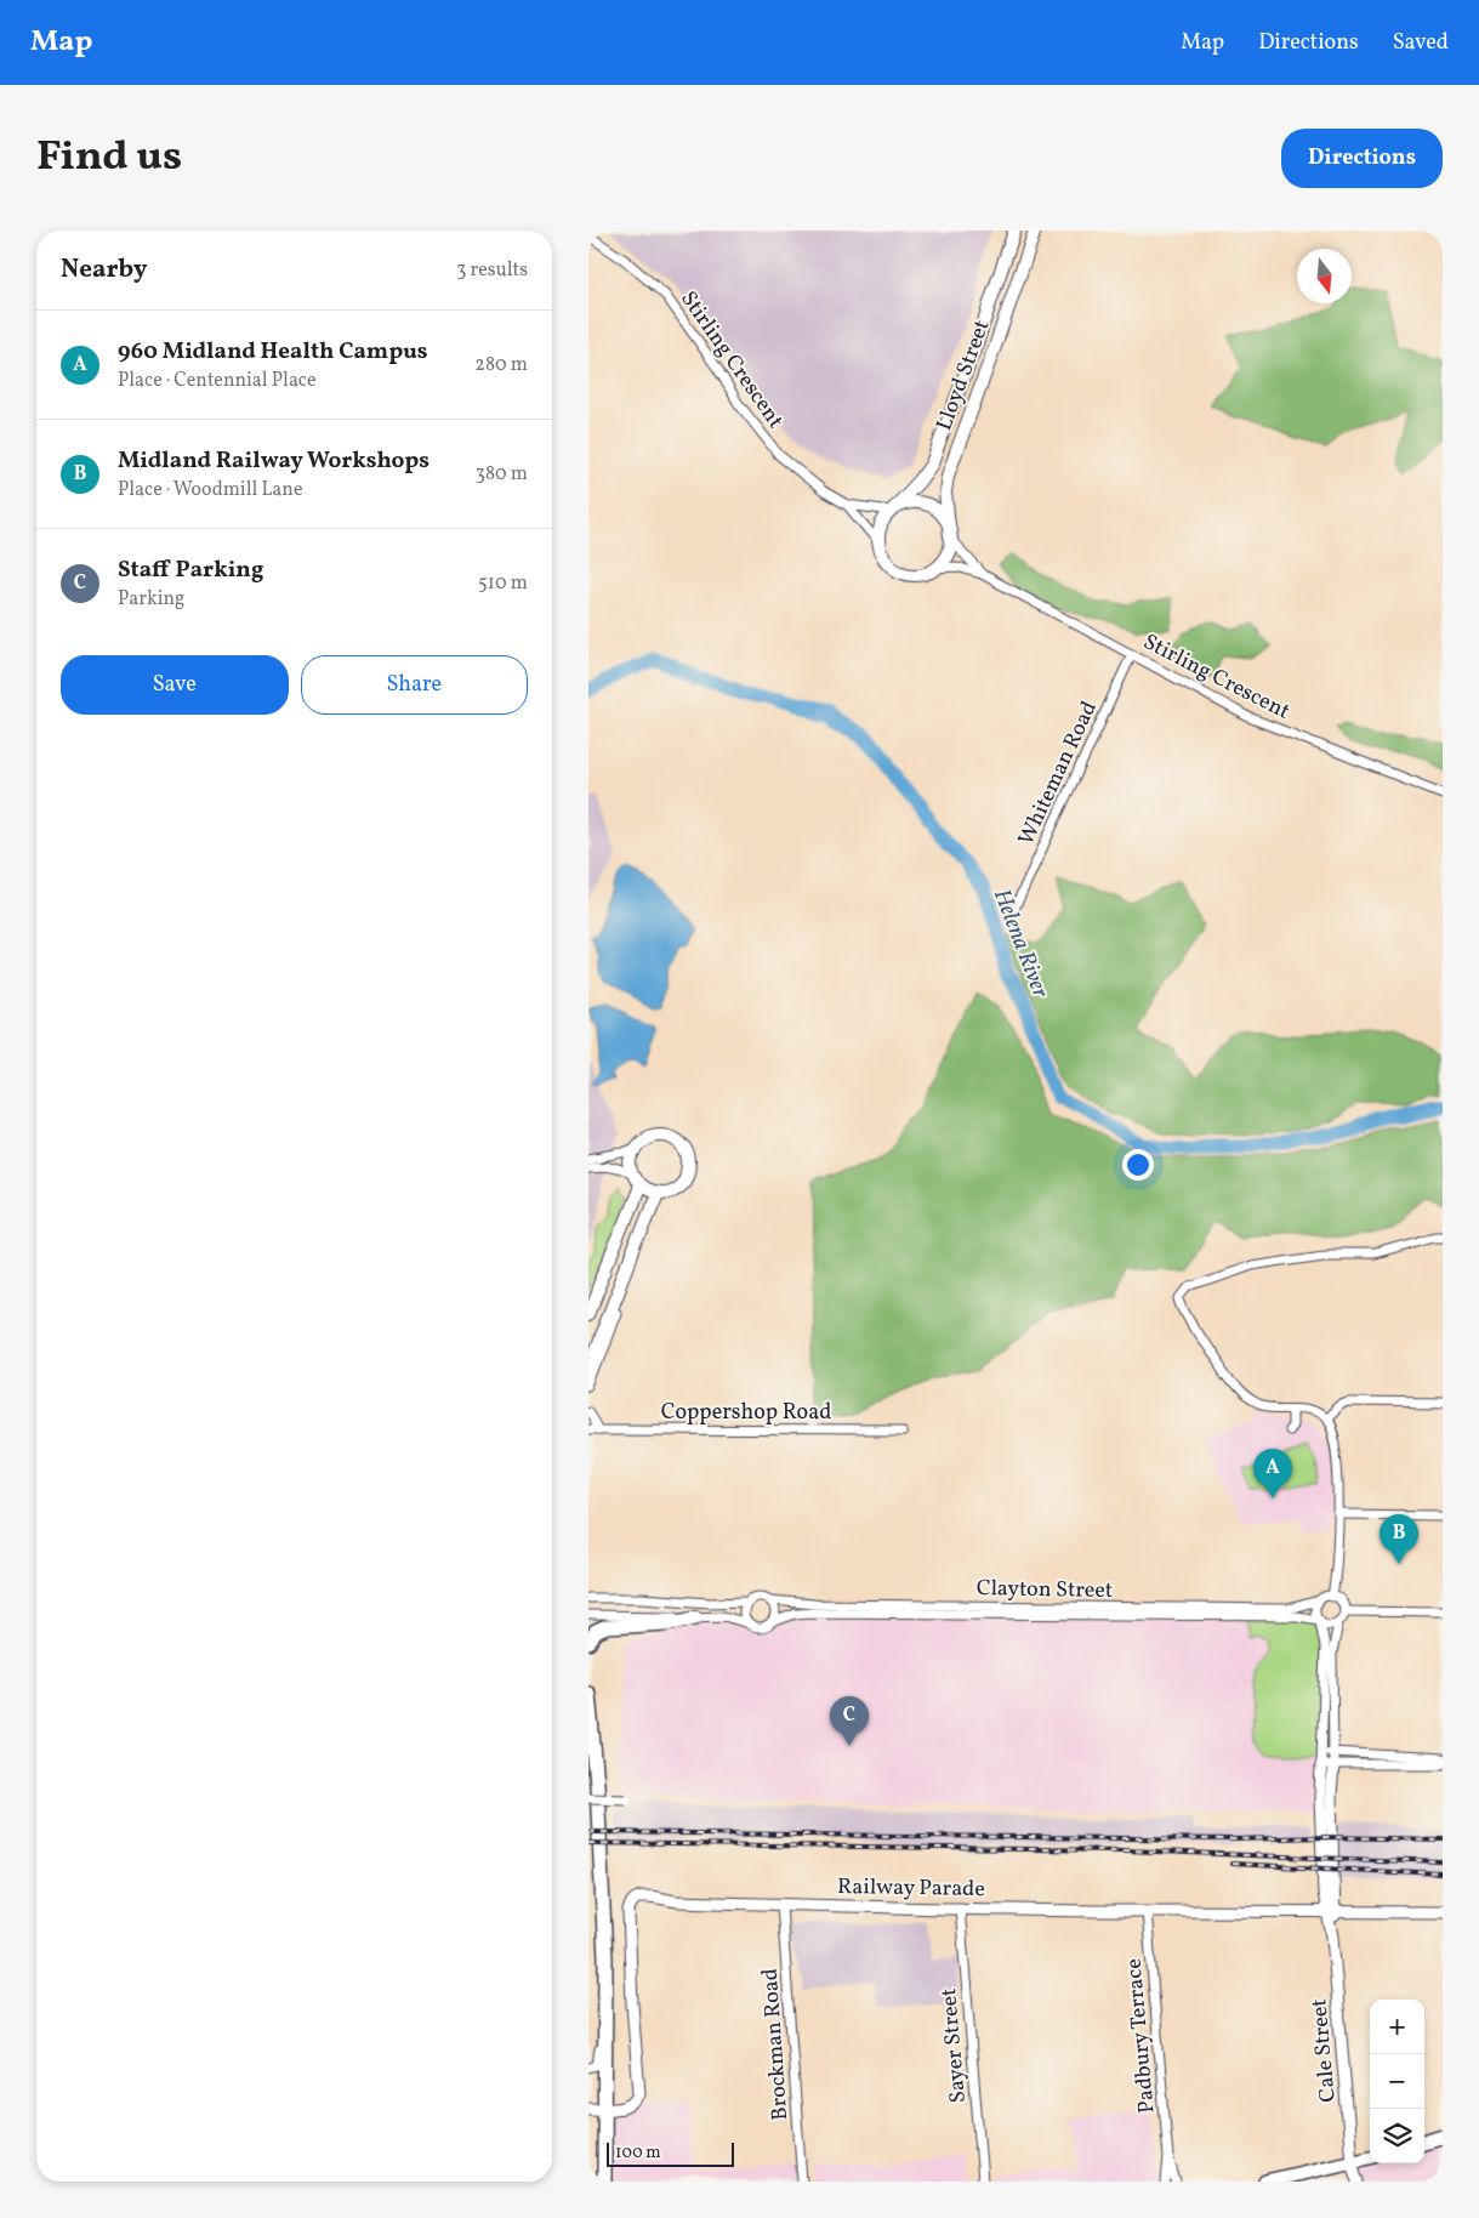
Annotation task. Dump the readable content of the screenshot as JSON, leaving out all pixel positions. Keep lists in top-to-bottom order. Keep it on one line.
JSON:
{"streets":{"main road":["Lloyd Street"],"street":["Stirling Crescent","Whiteman Road","Coppershop Road","Clayton Street","Railway Parade","Padbury Terrace","Brockman Road","Sayer Street","Cale Street"]},"crossings":[["Stirling Crescent","Lloyd Street"],["Stirling Crescent","Whiteman Road"],["Railway Parade","Padbury Terrace"],["Railway Parade","Brockman Road"],["Railway Parade","Sayer Street"],["Railway Parade","Cale Street"]],"water":["Helena River"],"scale_bar":"100 m","north":"bottom","page":{"header":"Map","nav":["Map","Directions","Saved"],"title":"Find us","buttons":["Directions",["Save","Share"]],"heading":["Nearby","3 results"],"list":[{"mark":"A","name":"960 Midland Health Campus","note":"Place · Centennial Place","value":"280 m"},{"mark":"B","name":"Midland Railway Workshops","note":"Place · Woodmill Lane","value":"380 m"},{"mark":"C","name":"Staff Parking","note":"Parking","value":"510 m"}],"pins":["A","B","C"],"map_buttons":["+","−"],"scale":"100 m"}}
